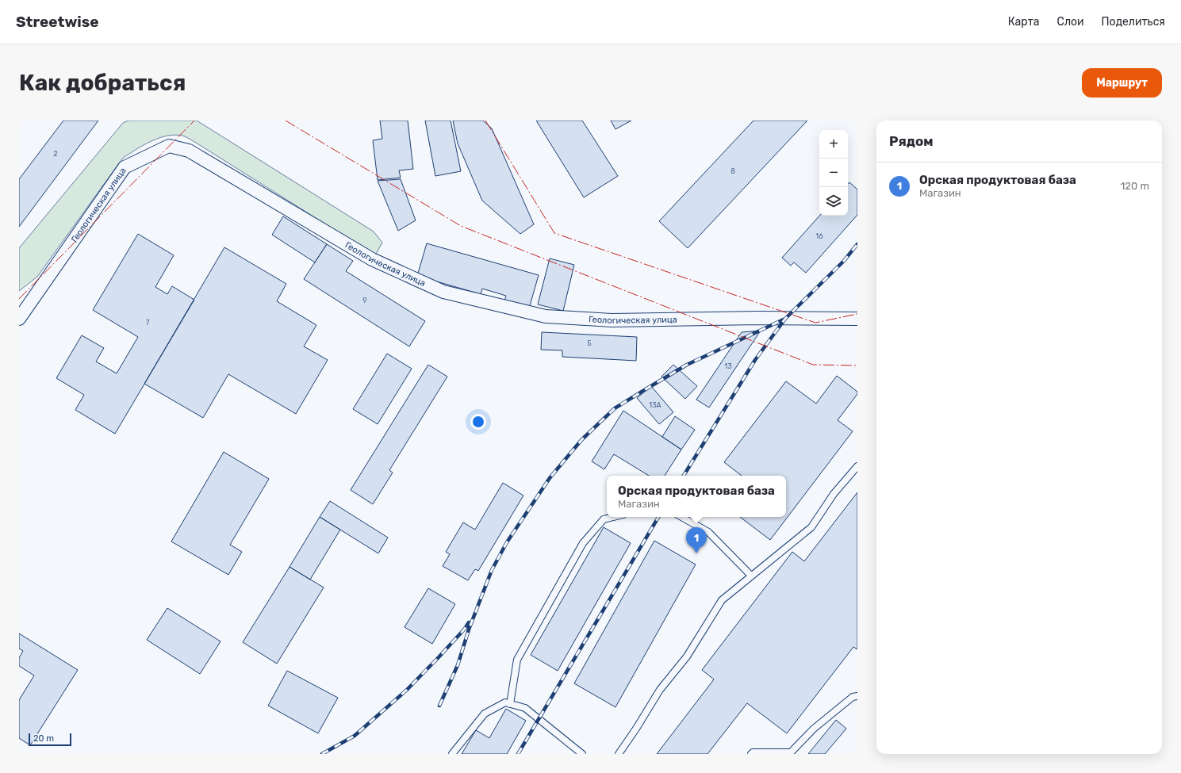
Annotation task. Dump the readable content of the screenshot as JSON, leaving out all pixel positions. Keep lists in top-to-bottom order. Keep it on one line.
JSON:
{"streets":{"street":["Геологическая улица"]},"house_numbers":["2","8","16","9","7","5","13","13А"],"scale_bar":"20 m","page":{"header":"Streetwise","nav":["Карта","Слои","Поделиться"],"buttons":"Маршрут","title":"Как добраться","heading":"Рядом","map_buttons":["+","−"],"list":[{"mark":"1","name":"Орская продуктовая база","note":"Магазин","value":"120 m"}],"popup":["Орская продуктовая база","Магазин"],"pins":"1","scale":"20 m"}}
